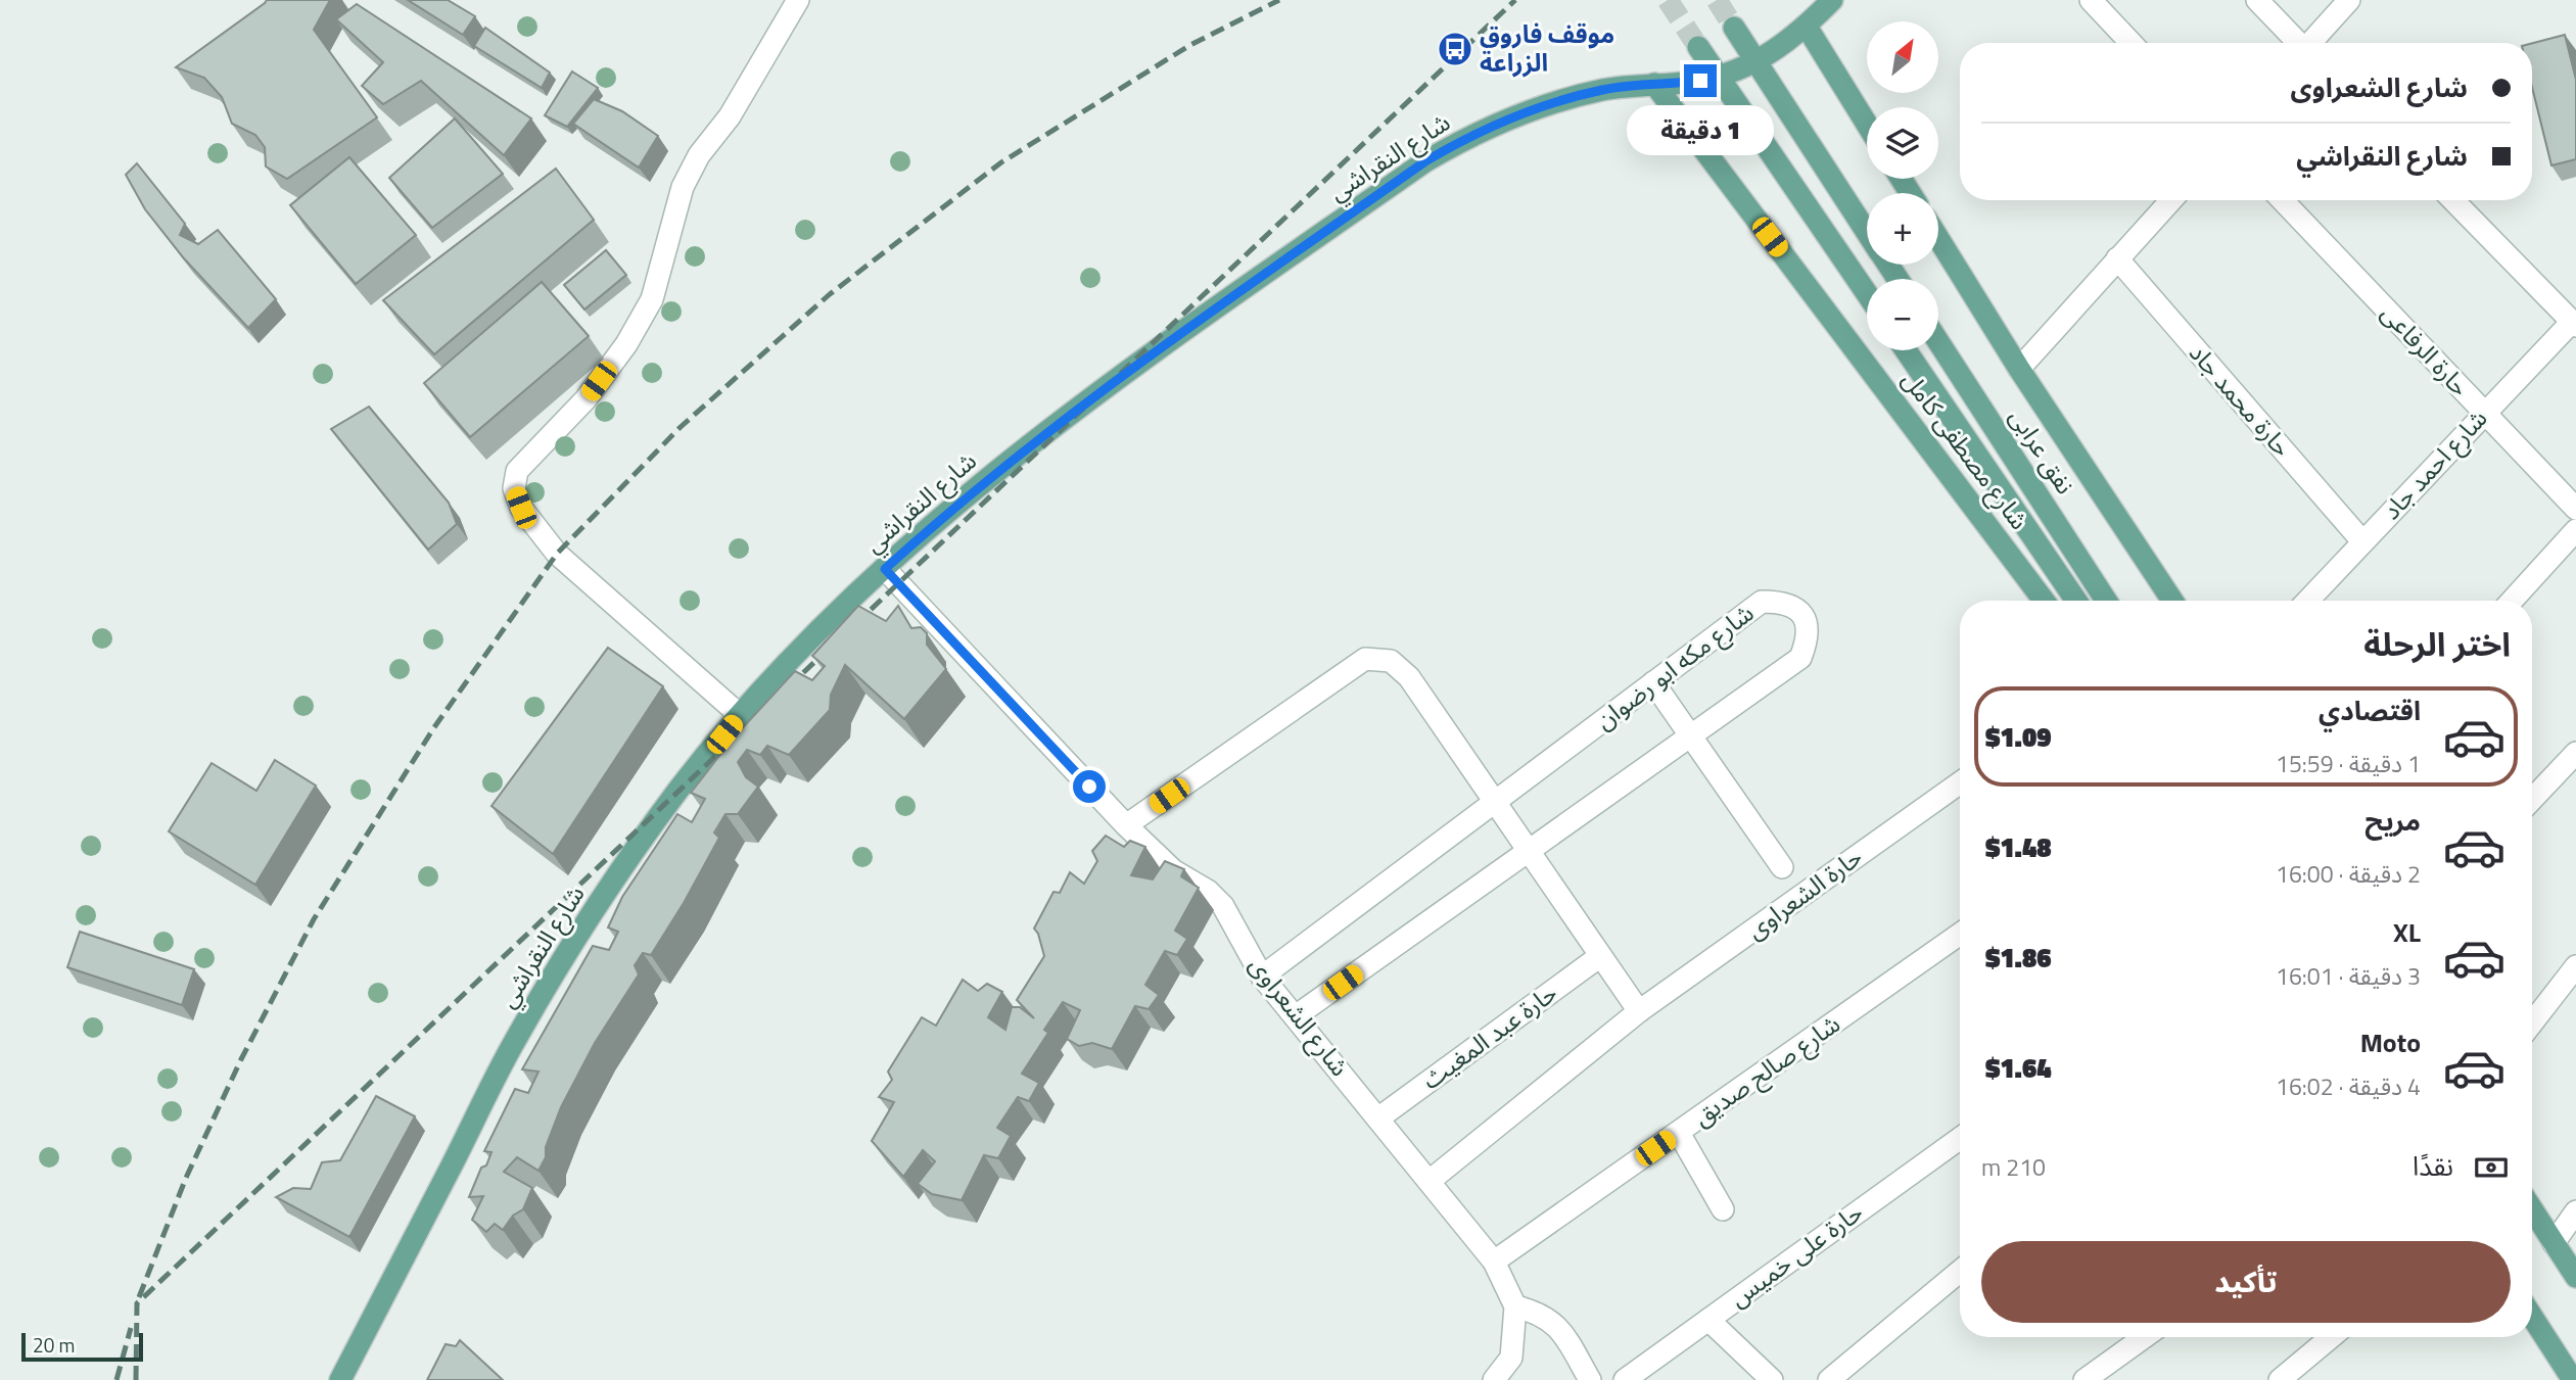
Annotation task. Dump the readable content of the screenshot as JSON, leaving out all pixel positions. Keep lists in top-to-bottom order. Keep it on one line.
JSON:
{"streets":{"main road":["شارع النقراشي","شارع مصطفى كامل","نفق عرابى"],"street":["حارة الرفاعى","حارة محمد جاد","شارع احمد جاد","شارع مكه ابو رضوان","حارة الشعراوى","شارع الشعراوى","حارة عبد المغيث","شارع صالح صديق","حارة على خميس"]},"crossings":[["شارع النقراشي","شارع مصطفى كامل"],["شارع النقراشي","شارع الشعراوى"],["حارة الرفاعى","شارع احمد جاد"],["حارة محمد جاد","شارع احمد جاد"],["شارع مكه ابو رضوان","شارع الشعراوى"],["حارة الشعراوى","شارع الشعراوى"],["شارع الشعراوى","حارة عبد المغيث"],["شارع الشعراوى","شارع صالح صديق"]],"places":{"bus stop":["موقف فاروق الزراعة"]},"scale_bar":"20 m","north":"top right","page":{"map_buttons":["+","−"],"banner":["شارع الشعراوى","شارع النقراشي"],"bubble":"1 دقيقة","heading":"اختر الرحلة","list":[{"name":"اقتصادي","note":"1 دقيقة · 15:59","value":"$1.09"},{"name":"مريح","note":"2 دقيقة · 16:00","value":"$1.48"},{"name":"XL","note":"3 دقيقة · 16:01","value":"$1.86"},{"name":"Moto","note":"4 دقيقة · 16:02","value":"$1.64"}],"pay":["نقدًا","210 m"],"buttons":"تأكيد","scale":"20 m"}}
